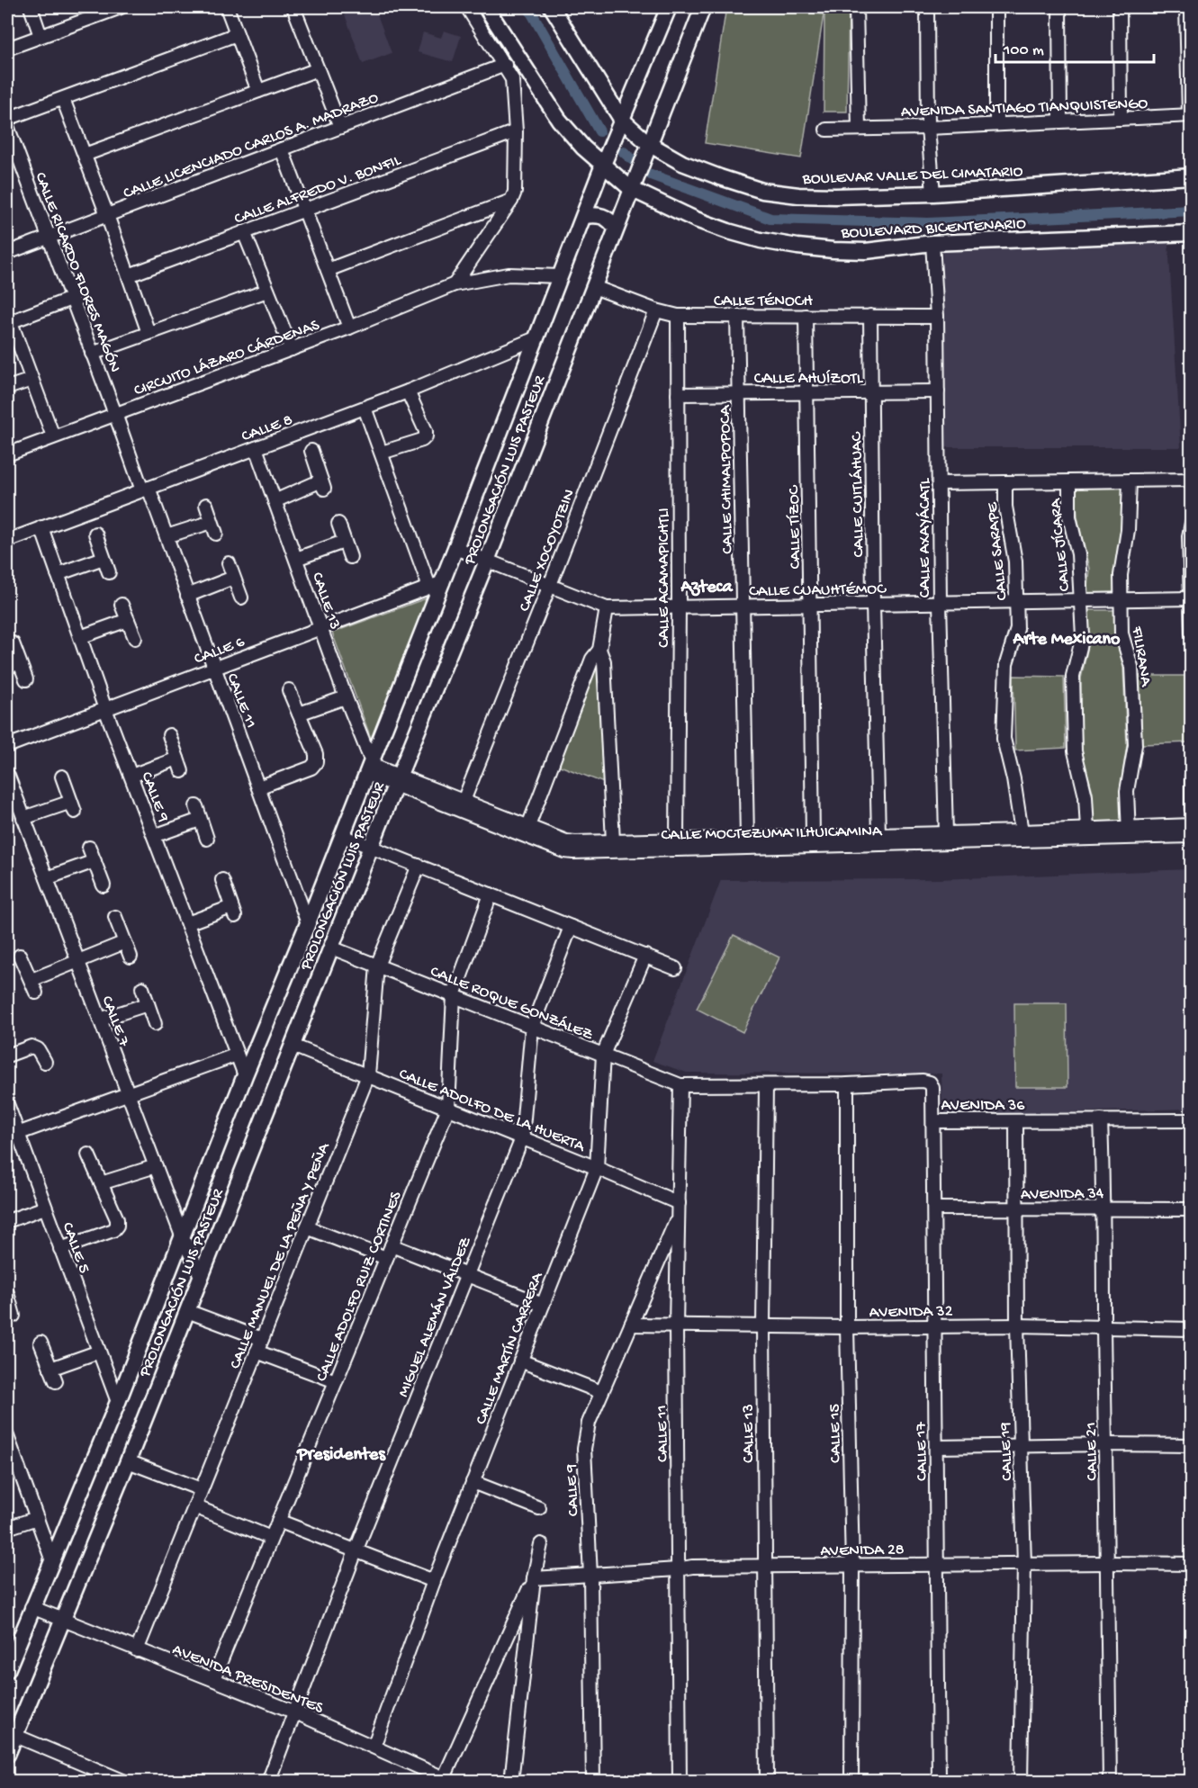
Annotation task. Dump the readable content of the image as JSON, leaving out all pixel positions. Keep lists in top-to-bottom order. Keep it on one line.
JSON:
{"streets":{"main road":["BOULEVAR VALLE DEL CIMATARIO","BOULEVARD BICENTENARIO","PROLONGACIÓN LUIS PASTEUR"],"street":["AVENIDA SANTIAGO TIANQUISTENGO","CALLE LICENCIADO CARLOS A. MADRAZO","CALLE ALFREDO V. BONFIL","CALLE RICARDO FLORES MAGÓN","CALLE TÉNOCH","CIRCUITO LÁZARO CÁRDENAS","CALLE AHUÍZOTL","CALLE 8","CALLE CHIMALPOPOCA","CALLE CUITLÁHUAC","CALLE TÍZOC","CALLE AXAYÁCATL","CALLE JÍCARA","CALLE XOCOYOTZIN","CALLE SARAPE","CALLE ACAMAPICHTLI","CALLE CUAUHTÉMOC","CALLE 13","CALLE 6","FILIRANA","CALLE 11","CALLE 9","CALLE MOCTEZUMA ILHUICAMINA","CALLE ROQUE GONZÁLEZ","CALLE 7","AVENIDA 36","CALLE ADOLFO DE LA HUERTA","AVENIDA 34","CALLE 5","CALLE MANUEL DE LA PEÑA Y PEÑA","CALLE ADOLFO RUIZ CORTINES","AVENIDA 32","MIGUEL ALEMÁN VÁLDEZ","CALLE MARTÍN CARRERA","CALLE 15","CALLE 17","CALLE 19","CALLE 21","AVENIDA 28","AVENIDA PRESIDENTES"]},"crossings":[["CALLE LICENCIADO CARLOS A. MADRAZO","CALLE RICARDO FLORES MAGÓN"],["BOULEVAR VALLE DEL CIMATARIO","PROLONGACIÓN LUIS PASTEUR"],["BOULEVARD BICENTENARIO","PROLONGACIÓN LUIS PASTEUR"],["BOULEVARD BICENTENARIO","CALLE AXAYÁCATL"],["CALLE RICARDO FLORES MAGÓN","CIRCUITO LÁZARO CÁRDENAS"],["CALLE RICARDO FLORES MAGÓN","CALLE 8"],["CALLE RICARDO FLORES MAGÓN","CALLE 11"],["CALLE TÉNOCH","PROLONGACIÓN LUIS PASTEUR"],["CALLE TÉNOCH","CALLE CHIMALPOPOCA"],["CALLE TÉNOCH","CALLE CUITLÁHUAC"],["CALLE TÉNOCH","CALLE TÍZOC"],["CALLE TÉNOCH","CALLE AXAYÁCATL"],["CALLE TÉNOCH","CALLE XOCOYOTZIN"],["CALLE TÉNOCH","CALLE ACAMAPICHTLI"],["CIRCUITO LÁZARO CÁRDENAS","PROLONGACIÓN LUIS PASTEUR"],["CALLE AHUÍZOTL","CALLE CHIMALPOPOCA"],["CALLE AHUÍZOTL","CALLE CUITLÁHUAC"],["CALLE AHUÍZOTL","CALLE TÍZOC"],["CALLE AHUÍZOTL","CALLE AXAYÁCATL"],["CALLE AHUÍZOTL","CALLE ACAMAPICHTLI"],["CALLE 8","PROLONGACIÓN LUIS PASTEUR"],["CALLE 8","CALLE 13"],["CALLE 8","CALLE 11"],["CALLE 8","CALLE 9"],["PROLONGACIÓN LUIS PASTEUR","CALLE CUAUHTÉMOC"],["PROLONGACIÓN LUIS PASTEUR","CALLE 13"],["PROLONGACIÓN LUIS PASTEUR","CALLE 6"],["PROLONGACIÓN LUIS PASTEUR","CALLE 11"],["PROLONGACIÓN LUIS PASTEUR","CALLE 9"],["PROLONGACIÓN LUIS PASTEUR","CALLE MOCTEZUMA ILHUICAMINA"],["PROLONGACIÓN LUIS PASTEUR","CALLE ROQUE GONZÁLEZ"],["PROLONGACIÓN LUIS PASTEUR","CALLE 7"],["PROLONGACIÓN LUIS PASTEUR","CALLE ADOLFO DE LA HUERTA"],["PROLONGACIÓN LUIS PASTEUR","CALLE 5"],["PROLONGACIÓN LUIS PASTEUR","AVENIDA PRESIDENTES"],["CALLE CHIMALPOPOCA","CALLE CUAUHTÉMOC"],["CALLE CHIMALPOPOCA","CALLE MOCTEZUMA ILHUICAMINA"],["CALLE CUITLÁHUAC","CALLE CUAUHTÉMOC"],["CALLE CUITLÁHUAC","CALLE MOCTEZUMA ILHUICAMINA"],["CALLE TÍZOC","CALLE CUAUHTÉMOC"],["CALLE TÍZOC","CALLE MOCTEZUMA ILHUICAMINA"],["CALLE AXAYÁCATL","CALLE CUAUHTÉMOC"],["CALLE AXAYÁCATL","CALLE MOCTEZUMA ILHUICAMINA"],["CALLE JÍCARA","CALLE CUAUHTÉMOC"],["CALLE JÍCARA","CALLE MOCTEZUMA ILHUICAMINA"],["CALLE XOCOYOTZIN","CALLE CUAUHTÉMOC"],["CALLE XOCOYOTZIN","CALLE MOCTEZUMA ILHUICAMINA"],["CALLE SARAPE","CALLE CUAUHTÉMOC"],["CALLE SARAPE","CALLE MOCTEZUMA ILHUICAMINA"],["CALLE ACAMAPICHTLI","CALLE CUAUHTÉMOC"],["CALLE ACAMAPICHTLI","CALLE MOCTEZUMA ILHUICAMINA"],["CALLE CUAUHTÉMOC","FILIRANA"],["CALLE 13","CALLE 6"],["CALLE 13","CALLE MOCTEZUMA ILHUICAMINA"],["CALLE 13","AVENIDA 36"],["CALLE 13","AVENIDA 32"],["CALLE 13","AVENIDA 28"],["CALLE 6","CALLE 11"],["CALLE 6","CALLE 9"],["FILIRANA","CALLE MOCTEZUMA ILHUICAMINA"],["CALLE 11","CALLE 9"],["CALLE 11","CALLE ROQUE GONZÁLEZ"],["CALLE 11","AVENIDA 36"],["CALLE 11","CALLE ADOLFO DE LA HUERTA"],["CALLE 11","AVENIDA 32"],["CALLE 11","AVENIDA 28"],["CALLE 9","AVENIDA 32"],["CALLE 9","AVENIDA 28"],["CALLE ROQUE GONZÁLEZ","AVENIDA 36"],["CALLE ROQUE GONZÁLEZ","CALLE MANUEL DE LA PEÑA Y PEÑA"],["CALLE ROQUE GONZÁLEZ","CALLE ADOLFO RUIZ CORTINES"],["CALLE ROQUE GONZÁLEZ","MIGUEL ALEMÁN VÁLDEZ"],["CALLE ROQUE GONZÁLEZ","CALLE MARTÍN CARRERA"],["AVENIDA 36","CALLE 15"],["AVENIDA 36","CALLE 17"],["AVENIDA 36","CALLE 19"],["AVENIDA 36","CALLE 21"],["CALLE ADOLFO DE LA HUERTA","CALLE MANUEL DE LA PEÑA Y PEÑA"],["CALLE ADOLFO DE LA HUERTA","CALLE ADOLFO RUIZ CORTINES"],["CALLE ADOLFO DE LA HUERTA","MIGUEL ALEMÁN VÁLDEZ"],["CALLE ADOLFO DE LA HUERTA","CALLE MARTÍN CARRERA"],["AVENIDA 34","CALLE 17"],["AVENIDA 34","CALLE 19"],["AVENIDA 34","CALLE 21"],["CALLE MANUEL DE LA PEÑA Y PEÑA","AVENIDA PRESIDENTES"],["CALLE ADOLFO RUIZ CORTINES","AVENIDA PRESIDENTES"],["AVENIDA 32","CALLE 15"],["AVENIDA 32","CALLE 17"],["AVENIDA 32","CALLE 19"],["AVENIDA 32","CALLE 21"],["MIGUEL ALEMÁN VÁLDEZ","AVENIDA PRESIDENTES"],["CALLE MARTÍN CARRERA","AVENIDA PRESIDENTES"],["CALLE 15","AVENIDA 28"],["CALLE 17","AVENIDA 28"],["CALLE 19","AVENIDA 28"],["CALLE 21","AVENIDA 28"]],"districts":["Azteca","Arte Mexicano","Presidentes"],"scale_bar":"100 m"}
